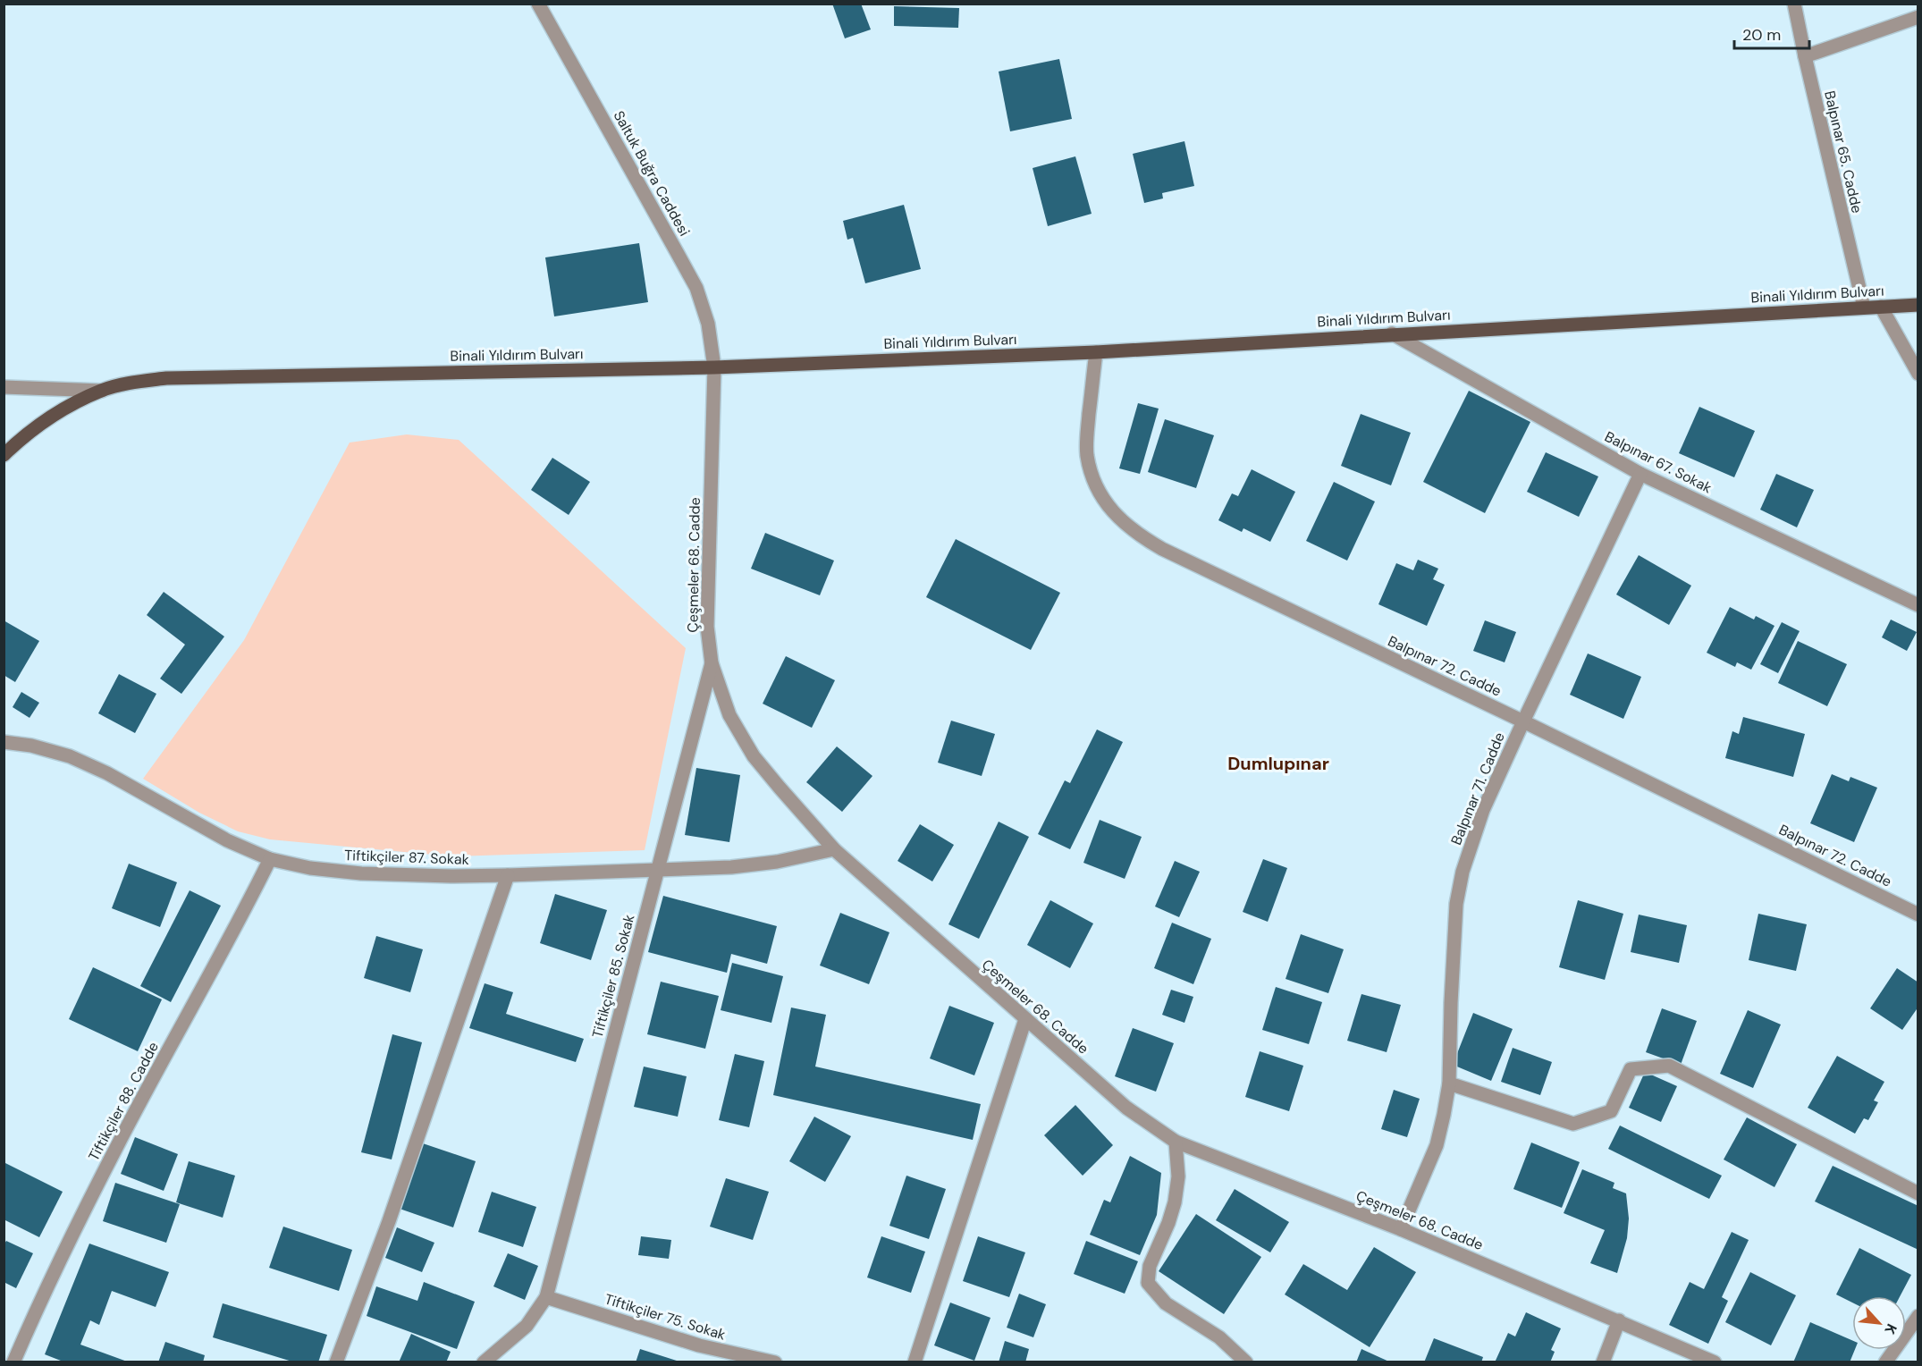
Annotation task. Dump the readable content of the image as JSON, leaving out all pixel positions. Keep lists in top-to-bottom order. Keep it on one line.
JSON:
{"streets":{"main road":["Binali Yıldırım Bulvarı"],"street":["Balpınar 65. Cadde","Saltuk Buğra Caddesi","Balpınar 67. Sokak","Çeşmeler 68. Cadde","Balpınar 72. Cadde","Balpınar 71. Cadde","Tiftikçiler 87. Sokak","Tiftikçiler 85. Sokak","Tiftikçiler 88. Cadde","Tiftikçiler 75. Sokak"]},"crossings":[["Balpınar 65. Cadde","Binali Yıldırım Bulvarı"],["Saltuk Buğra Caddesi","Binali Yıldırım Bulvarı"],["Saltuk Buğra Caddesi","Çeşmeler 68. Cadde"],["Binali Yıldırım Bulvarı","Balpınar 67. Sokak"],["Binali Yıldırım Bulvarı","Çeşmeler 68. Cadde"],["Binali Yıldırım Bulvarı","Balpınar 72. Cadde"],["Balpınar 67. Sokak","Balpınar 71. Cadde"],["Çeşmeler 68. Cadde","Balpınar 71. Cadde"],["Çeşmeler 68. Cadde","Tiftikçiler 87. Sokak"],["Çeşmeler 68. Cadde","Tiftikçiler 85. Sokak"],["Balpınar 72. Cadde","Balpınar 71. Cadde"],["Tiftikçiler 87. Sokak","Tiftikçiler 85. Sokak"],["Tiftikçiler 87. Sokak","Tiftikçiler 88. Cadde"],["Tiftikçiler 85. Sokak","Tiftikçiler 75. Sokak"]],"districts":["Dumlupınar"],"scale_bar":"20 m","north":"bottom right"}
